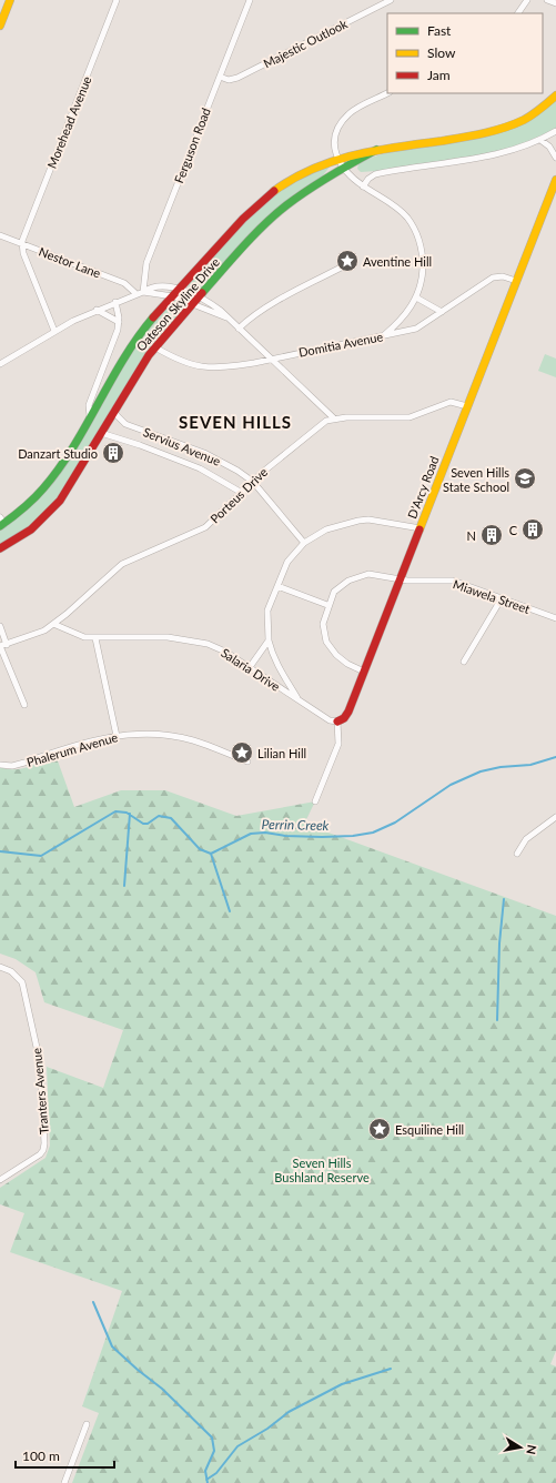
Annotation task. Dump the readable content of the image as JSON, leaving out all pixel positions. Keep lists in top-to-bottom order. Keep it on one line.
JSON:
{"streets":{"main road":["Oateson Skyline Drive","D'Arcy Road"],"street":["Majestic Outlook","Morehead Avenue","Ferguson Road","Nestor Lane","Domitia Avenue","Servius Avenue","Porteus Drive","Miawela Street","Salaria Drive","Phalerum Avenue","Tranters Avenue"]},"crossings":[["Majestic Outlook","Ferguson Road"],["Morehead Avenue","Nestor Lane"],["Oateson Skyline Drive","Domitia Avenue"],["Oateson Skyline Drive","Servius Avenue"],["Domitia Avenue","D'Arcy Road"],["Servius Avenue","Porteus Drive"],["D'Arcy Road","Porteus Drive"],["D'Arcy Road","Miawela Street"],["D'Arcy Road","Salaria Drive"],["Porteus Drive","Salaria Drive"]],"districts":["SEVEN HILLS"],"water":["Perrin Creek"],"parks":["Seven Hills Bushland Reserve"],"places":{"place":["Aventine Hill","Lilian Hill","Esquiline Hill"],"building":["Danzart Studio","C","N"],"school or university":["Seven Hills State School"]},"legend":["Fast","Slow","Jam"],"scale_bar":"100 m","north":"right"}
